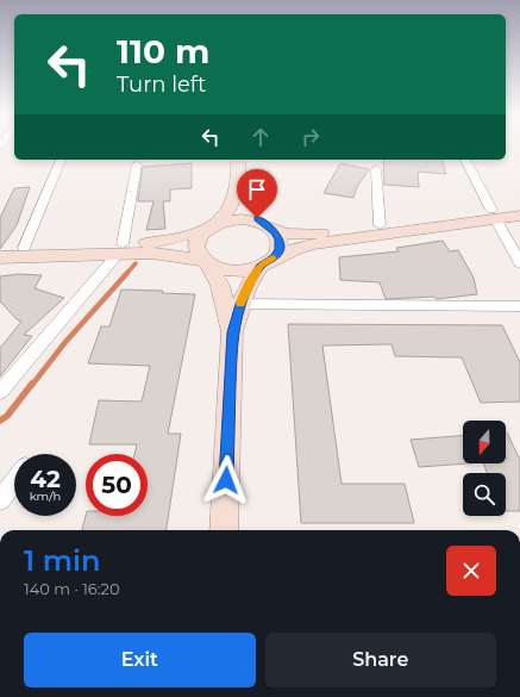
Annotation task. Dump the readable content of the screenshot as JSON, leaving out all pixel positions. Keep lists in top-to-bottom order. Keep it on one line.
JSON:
{"north":"bottom","page":{"turn":["110 m","Turn left"],"speed":"42 km/h","limit":"50","heading":["1 min","140 m · 16:20"],"buttons":["Exit","Share"]}}
